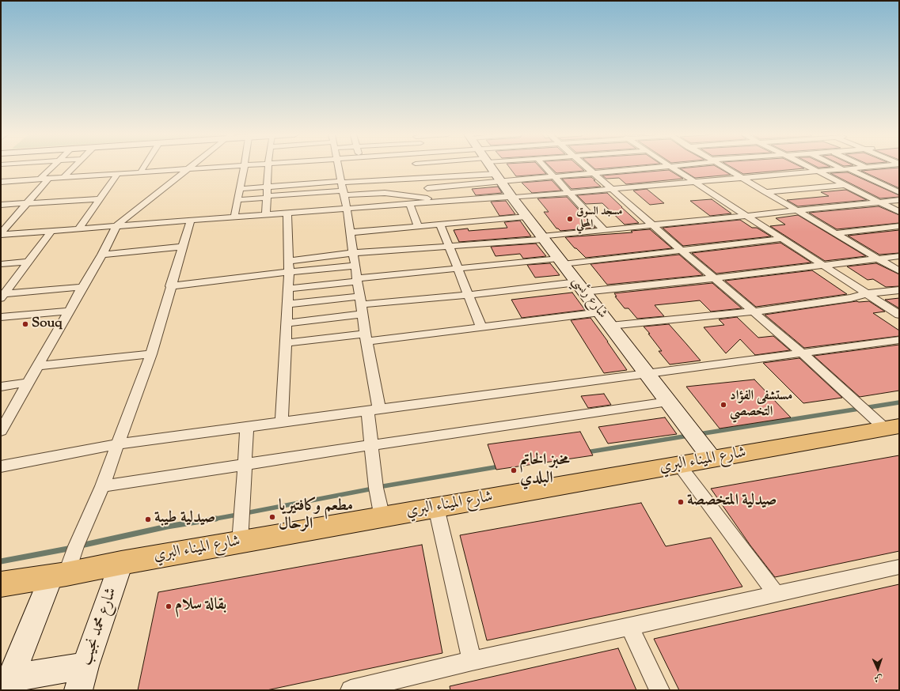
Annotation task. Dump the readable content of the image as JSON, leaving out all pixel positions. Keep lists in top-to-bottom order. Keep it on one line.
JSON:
{"streets":{"highway":["شارع الميناء البري"],"street":["شارع رئسي","شارع محمد نجيب"]},"crossings":[["شارع رئسي","شارع الميناء البري"],["شارع الميناء البري","شارع محمد نجيب"]],"places":["مسجد السوق المحلي","Souq","مستشفى الفؤاد التخصصي","مخبز الخاتم البلدي","صيدلية المتخصصة","مطعم وكافتيريا الرحال","صيدلية طيبة","بقالة سلام"],"north":"bottom"}
